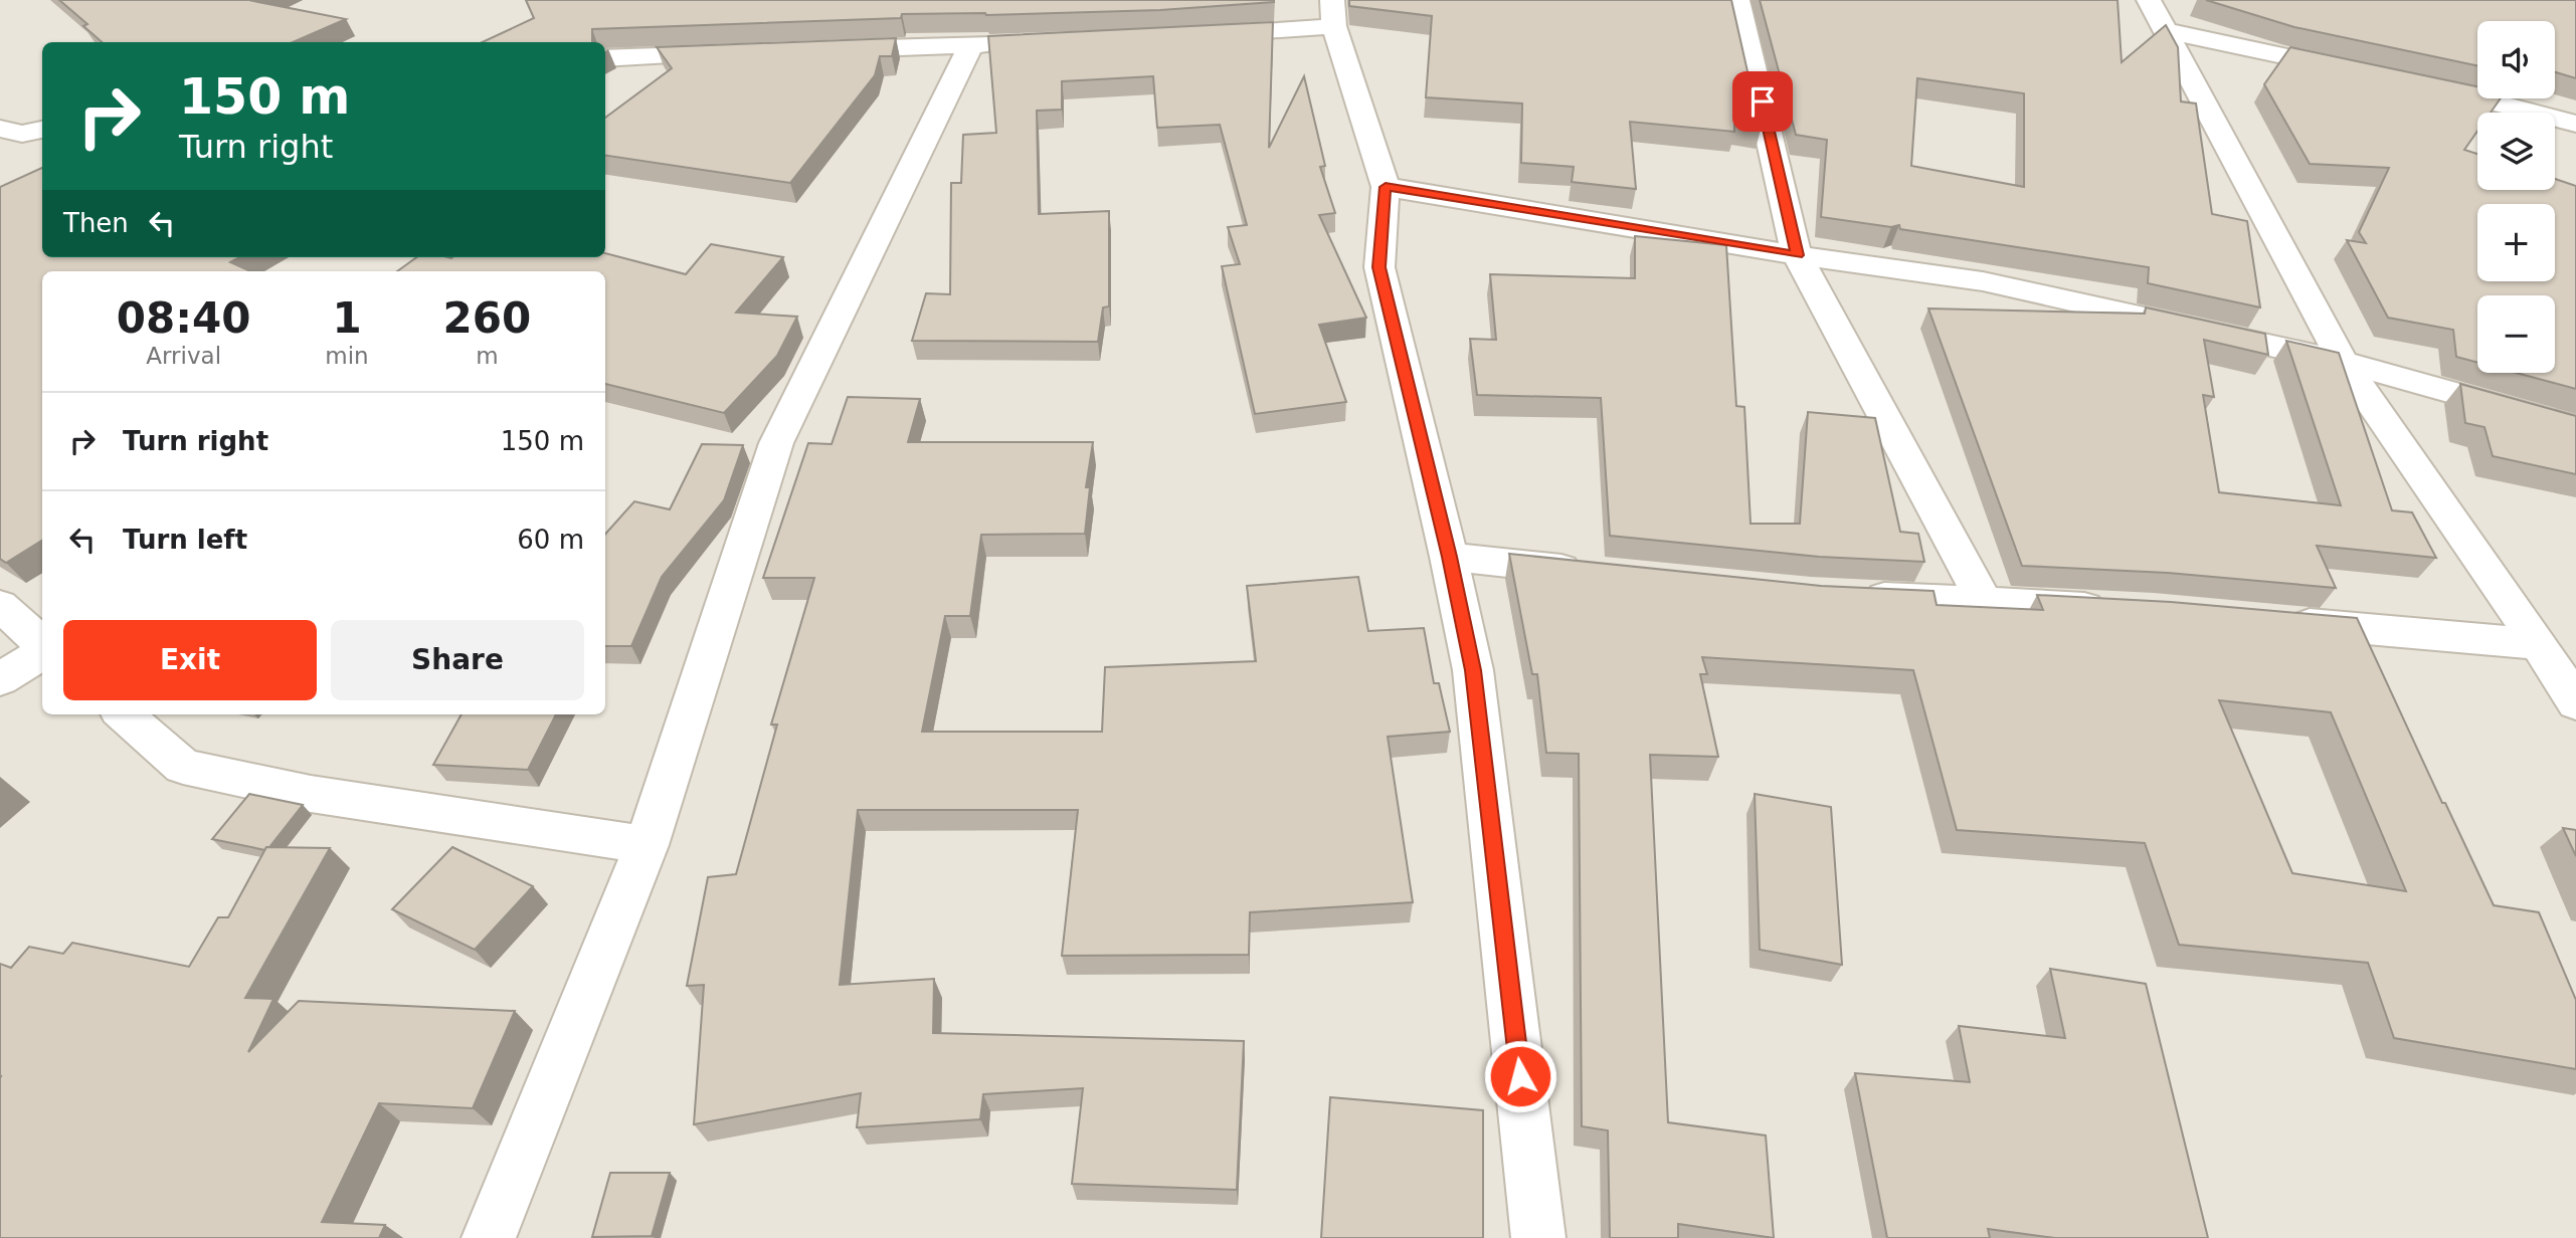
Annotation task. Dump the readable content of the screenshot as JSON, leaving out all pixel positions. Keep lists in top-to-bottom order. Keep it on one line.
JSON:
{"page":{"map_buttons":["+","−"],"turn":["150 m","Turn right"],"then":"Then","eta":["08:40","Arrival","1","min","260","m"],"list":[{"name":"Turn right","value":"150 m"},{"name":"Turn left","value":"60 m"}],"buttons":["Exit","Share"]}}
